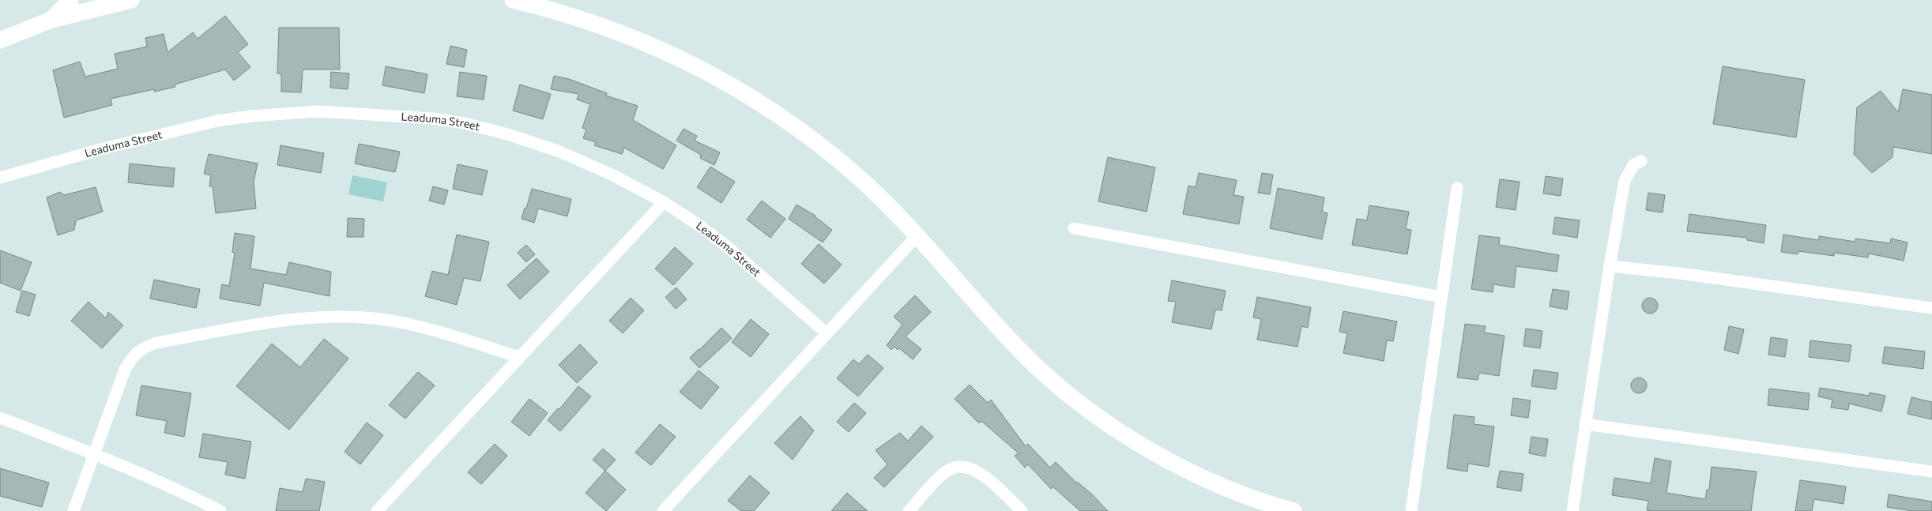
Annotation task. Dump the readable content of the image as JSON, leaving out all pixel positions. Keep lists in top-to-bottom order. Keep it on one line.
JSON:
{"streets":{"street":["Leaduma Street"]}}
